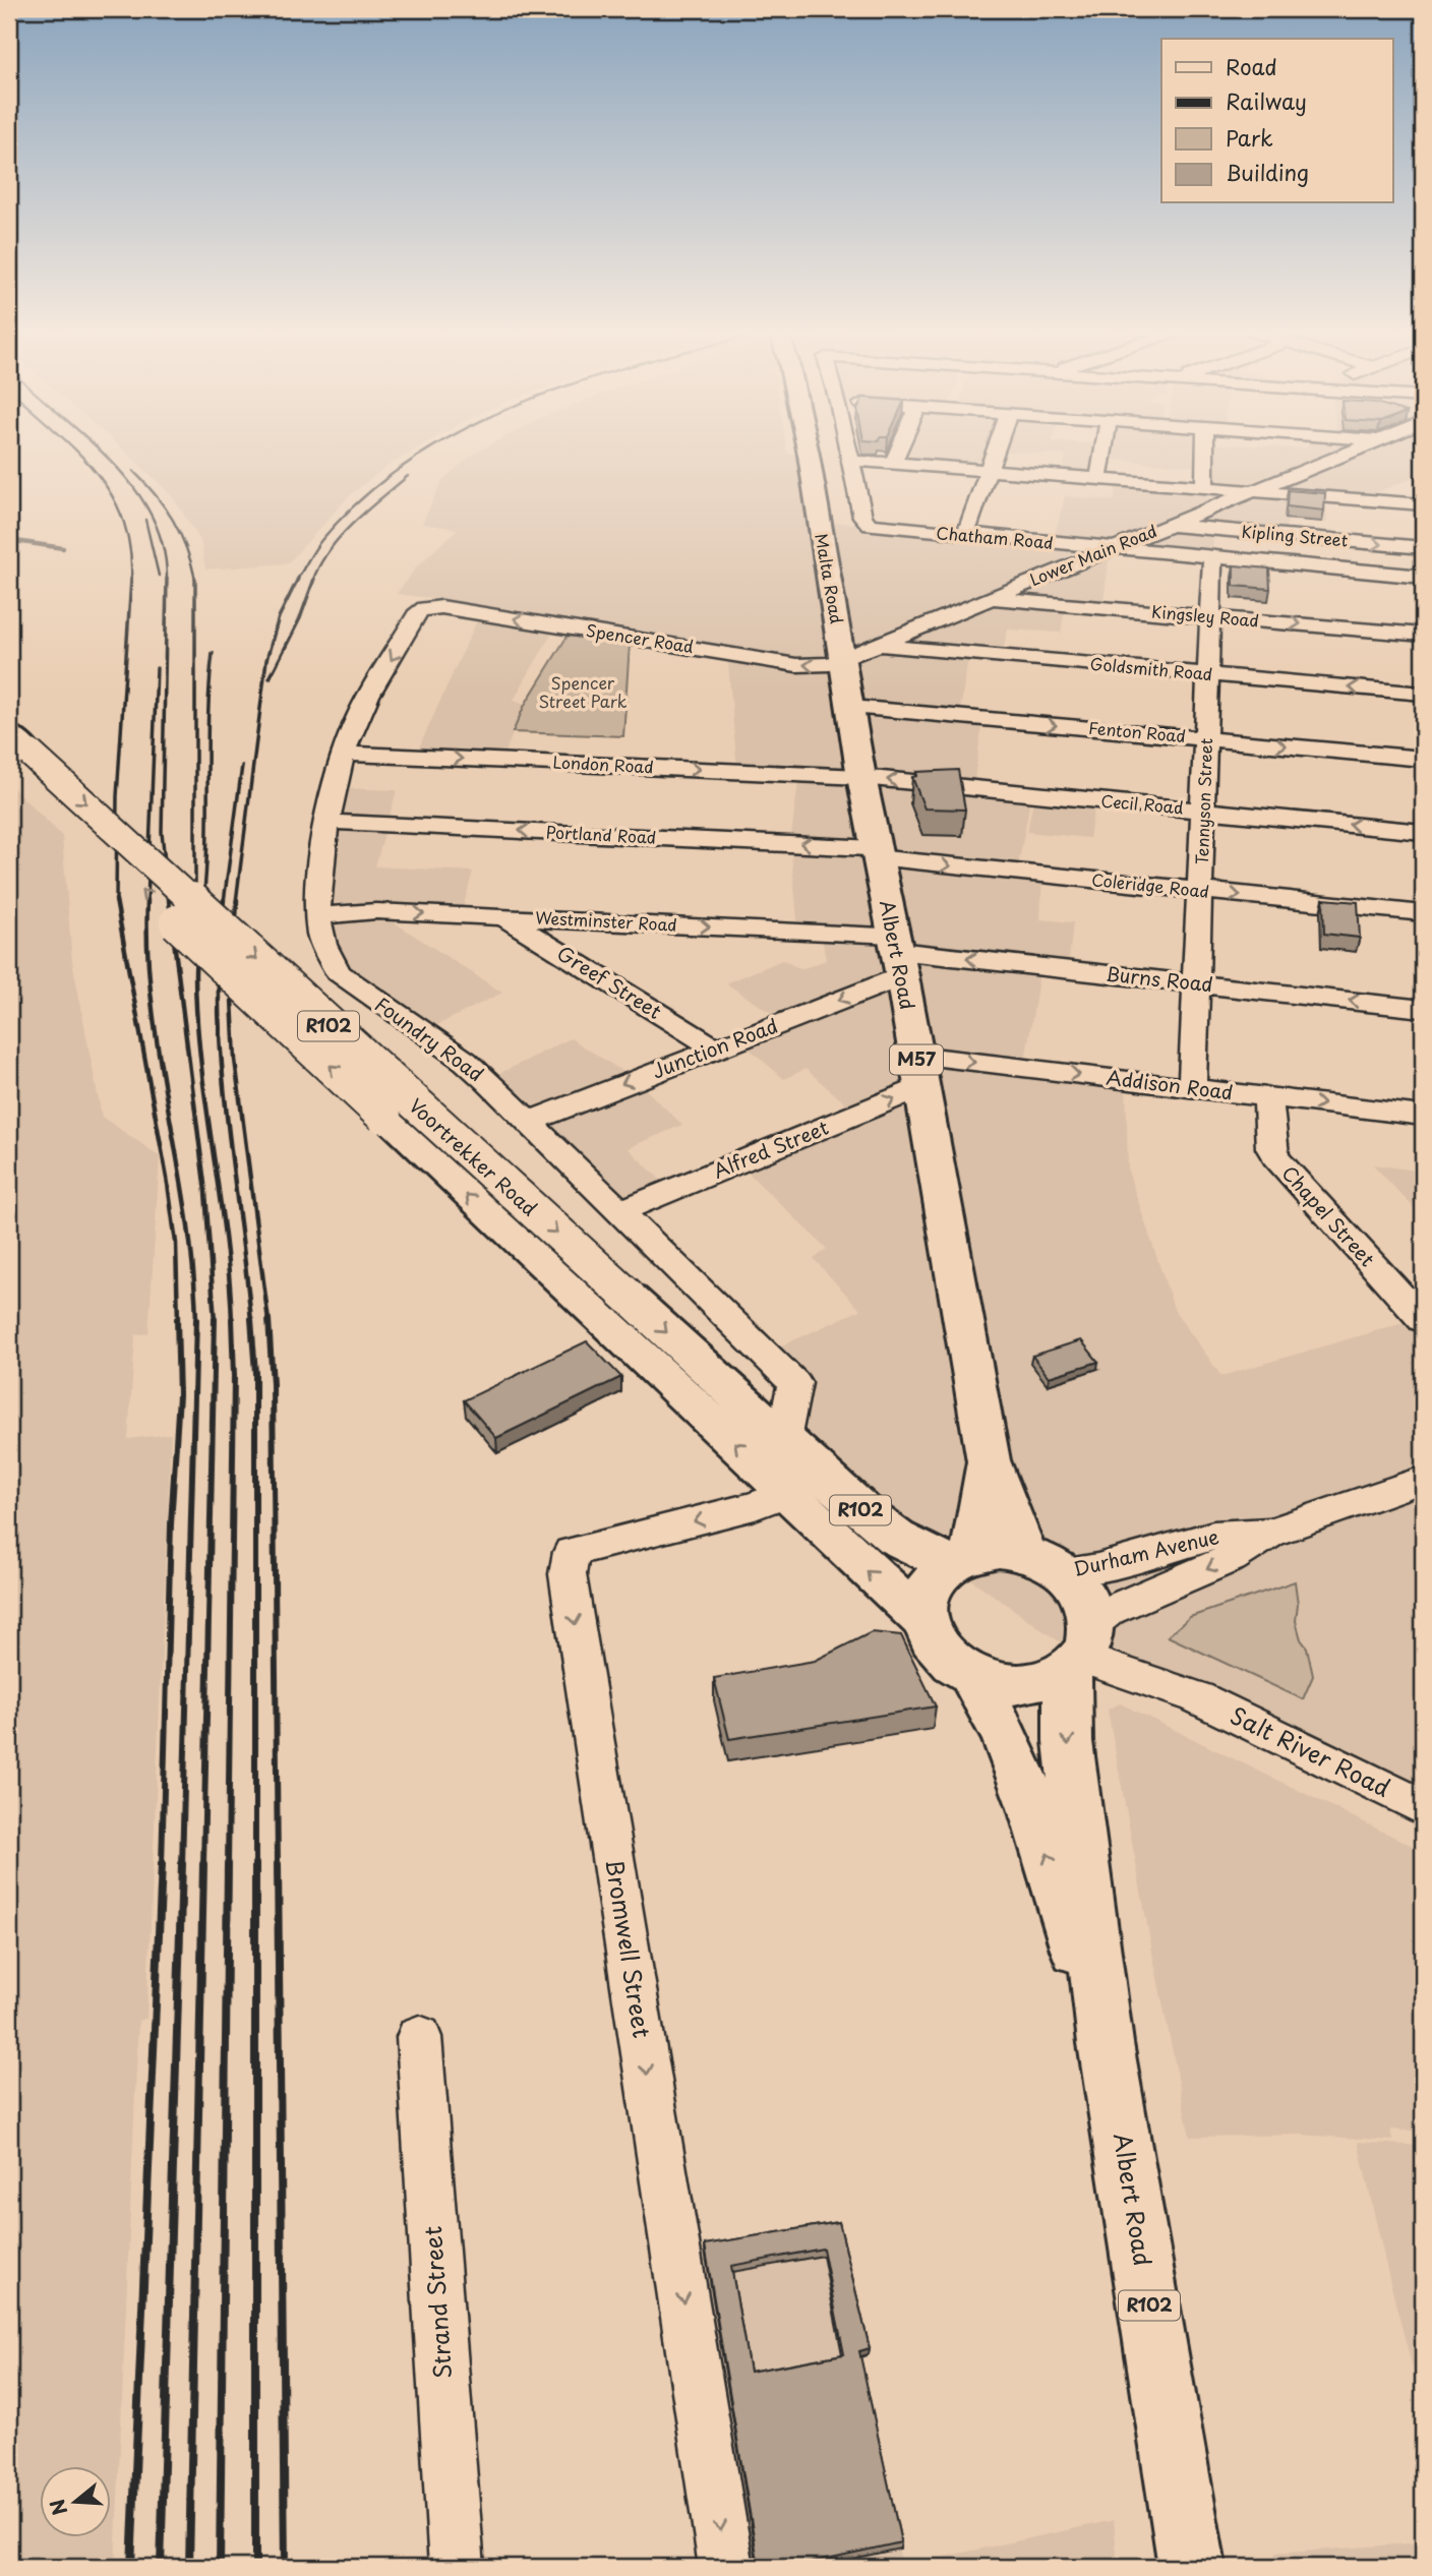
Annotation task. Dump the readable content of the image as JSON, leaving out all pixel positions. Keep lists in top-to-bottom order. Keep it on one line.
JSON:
{"streets":{"main road":["Malta Road","Albert Road","R102","M57","Voortrekker Road"],"street":["Kipling Street","Chatham Road","Lower Main Road","Kingsley Road","Spencer Road","Goldsmith Road","Fenton Road","London Road","Tennyson Street","Cecil Road","Portland Road","Coleridge Road","Westminster Road","Burns Road","Greef Street","Foundry Road","Junction Road","Addison Road","Alfred Street","Chapel Street","Durham Avenue","Salt River Road","Bromwell Street","Strand Street"]},"crossings":[["Kipling Street","Lower Main Road"],["Chatham Road","Lower Main Road"],["Chatham Road","Tennyson Street"],["Lower Main Road","Malta Road"],["Lower Main Road","Kingsley Road"],["Lower Main Road","Spencer Road"],["Lower Main Road","Goldsmith Road"],["Lower Main Road","Albert Road"],["Malta Road","Spencer Road"],["Malta Road","Albert Road"],["Kingsley Road","Tennyson Street"],["Spencer Road","Albert Road"],["Spencer Road","Foundry Road"],["Goldsmith Road","Tennyson Street"],["Fenton Road","Tennyson Street"],["Fenton Road","Albert Road"],["London Road","Cecil Road"],["London Road","Albert Road"],["London Road","Foundry Road"],["Tennyson Street","Cecil Road"],["Tennyson Street","Coleridge Road"],["Tennyson Street","Burns Road"],["Tennyson Street","Addison Road"],["Cecil Road","Albert Road"],["Portland Road","Coleridge Road"],["Portland Road","Albert Road"],["Portland Road","Foundry Road"],["Coleridge Road","Albert Road"],["Westminster Road","Albert Road"],["Westminster Road","Burns Road"],["Westminster Road","Greef Street"],["Westminster Road","Foundry Road"],["Westminster Road","Junction Road"],["Albert Road","Burns Road"],["Albert Road","R102"],["Albert Road","Junction Road"],["Albert Road","Addison Road"],["Albert Road","Alfred Street"],["Albert Road","Voortrekker Road"],["Albert Road","Durham Avenue"],["Albert Road","Salt River Road"],["Burns Road","Junction Road"],["Greef Street","Junction Road"],["R102","Voortrekker Road"],["R102","Durham Avenue"],["R102","Salt River Road"],["Foundry Road","Junction Road"],["Foundry Road","Alfred Street"],["Foundry Road","Voortrekker Road"],["Addison Road","Alfred Street"],["Addison Road","Chapel Street"],["Voortrekker Road","Durham Avenue"],["Voortrekker Road","Salt River Road"],["Voortrekker Road","Bromwell Street"],["Durham Avenue","Salt River Road"]],"one_way":["Spencer Road","London Road","Cecil Road","Portland Road","Coleridge Road","Westminster Road","Burns Road","Junction Road","Addison Road","Alfred Street","Bromwell Street"],"parks":["Spencer Street Park"],"legend":["Road","Railway","Park","Building"],"north":"left"}
